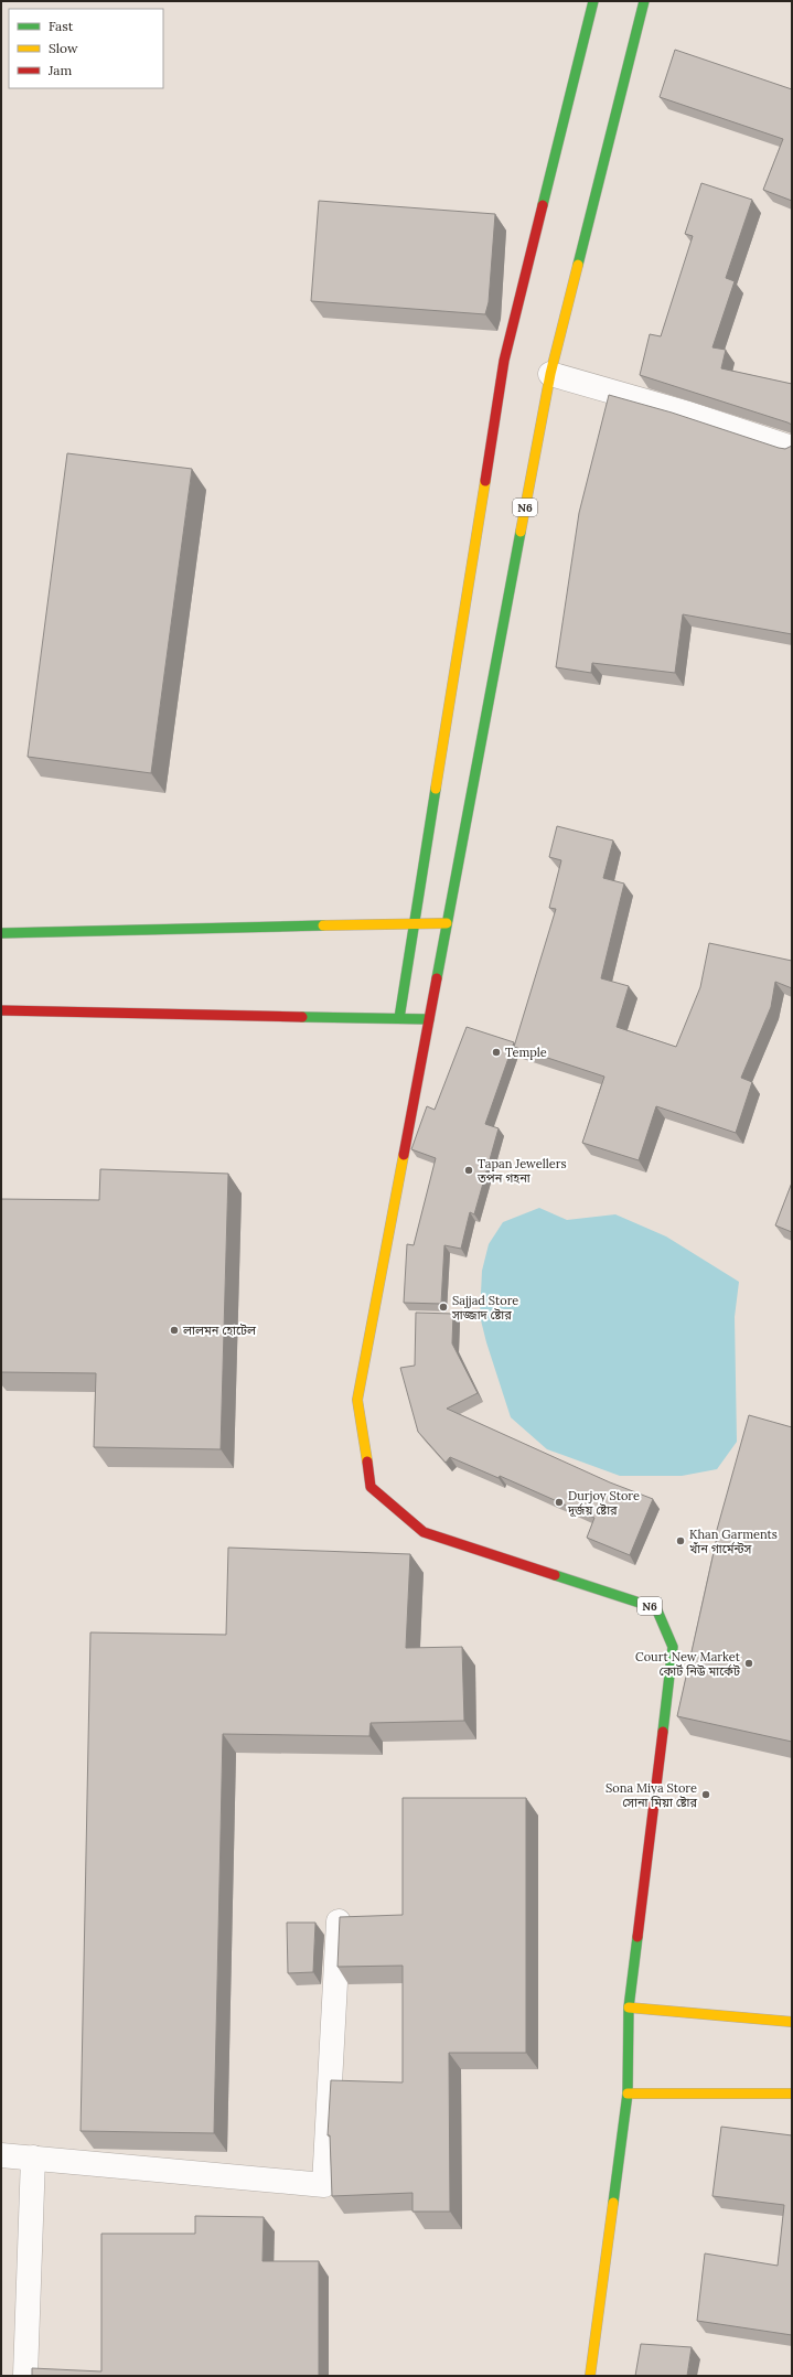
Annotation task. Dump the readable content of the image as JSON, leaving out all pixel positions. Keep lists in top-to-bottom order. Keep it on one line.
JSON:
{"streets":{"main road":["N6"]},"places":["Temple","Tapan Jewellers তপন গহনা","Sajjad Store সাজ্জাদ ষ্টোর","লালমন হোটেল","Durjoy Store দূর্জয় ষ্টোর","Khan Garments খাঁন গার্মেন্টস","Court New Market কোর্ট নিউ মার্কেট","Sona Miya Store সোনা মিয়া ষ্টোর"],"legend":["Fast","Slow","Jam"]}
